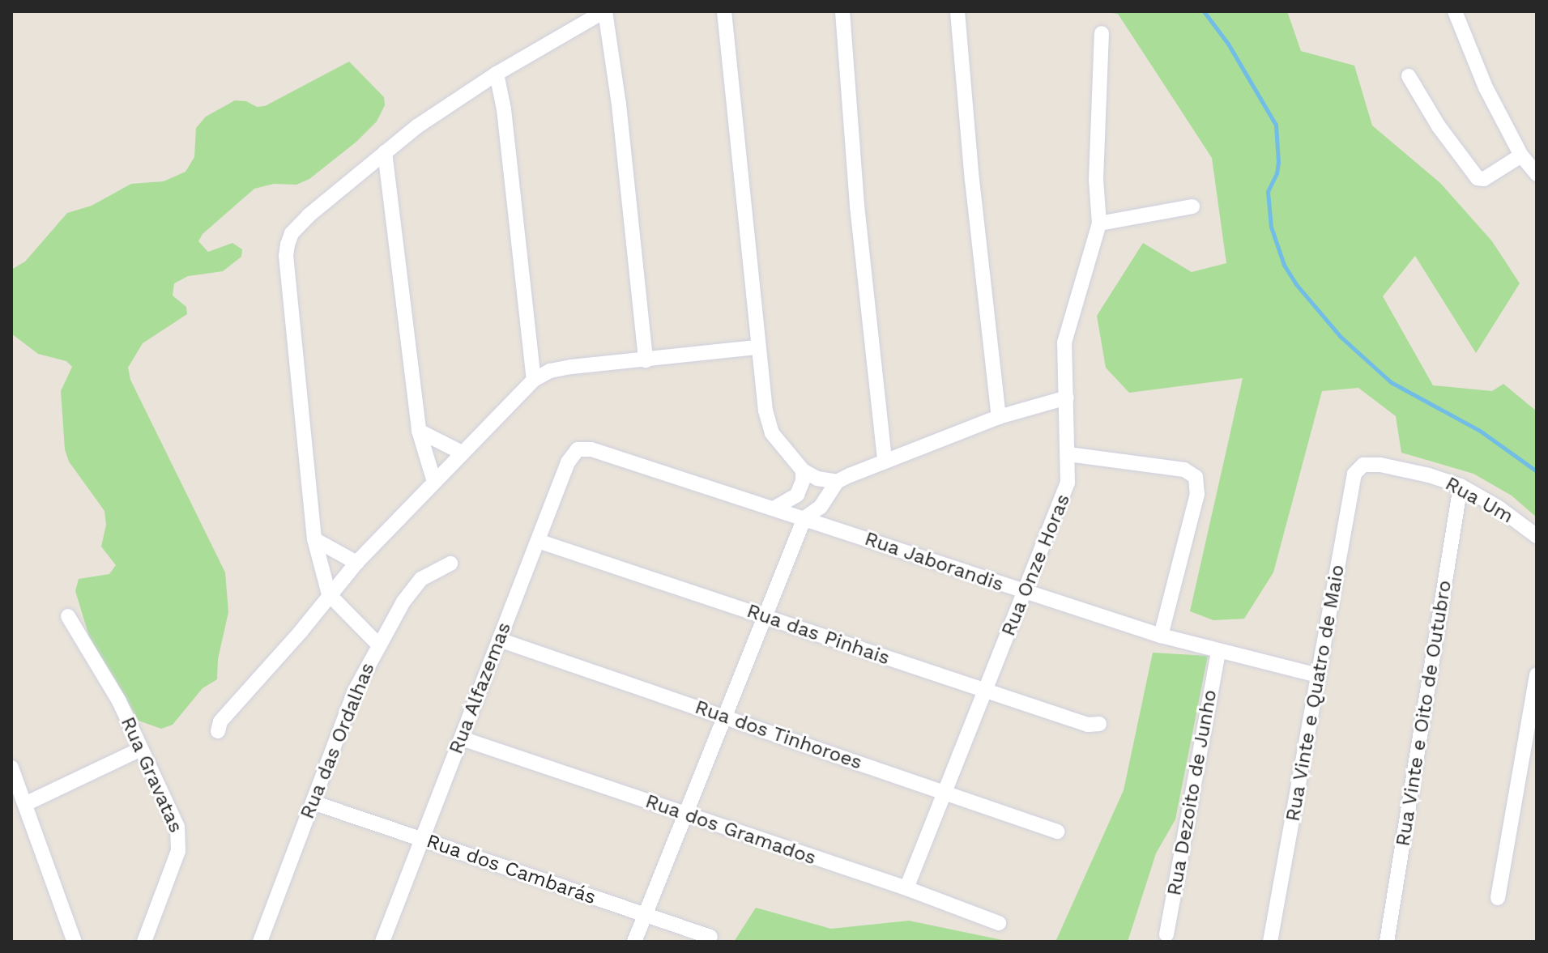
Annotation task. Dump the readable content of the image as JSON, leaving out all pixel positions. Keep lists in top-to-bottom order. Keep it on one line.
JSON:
{"streets":{"street":["Rua Um","Rua Jaborandis","Rua Onze Horas","Rua das Pinhais","Rua Alfazemas","Rua Vinte e Quatro de Maio","Rua Vinte e Oito de Outubro","Rua dos Tinhoroes","Rua das Ordalhas","Rua Gravatas","Rua Dezoito de Junho","Rua dos Gramados","Rua dos Cambarás"]},"crossings":[["Rua Um","Rua Vinte e Quatro de Maio"],["Rua Um","Rua Vinte e Oito de Outubro"],["Rua Jaborandis","Rua Onze Horas"],["Rua Jaborandis","Rua Alfazemas"],["Rua Jaborandis","Rua Vinte e Quatro de Maio"],["Rua Jaborandis","Rua Dezoito de Junho"],["Rua Onze Horas","Rua das Pinhais"],["Rua Onze Horas","Rua dos Tinhoroes"],["Rua Onze Horas","Rua dos Gramados"],["Rua das Pinhais","Rua Alfazemas"],["Rua Alfazemas","Rua dos Tinhoroes"],["Rua Alfazemas","Rua dos Gramados"],["Rua Alfazemas","Rua dos Cambarás"],["Rua das Ordalhas","Rua dos Cambarás"]]}
